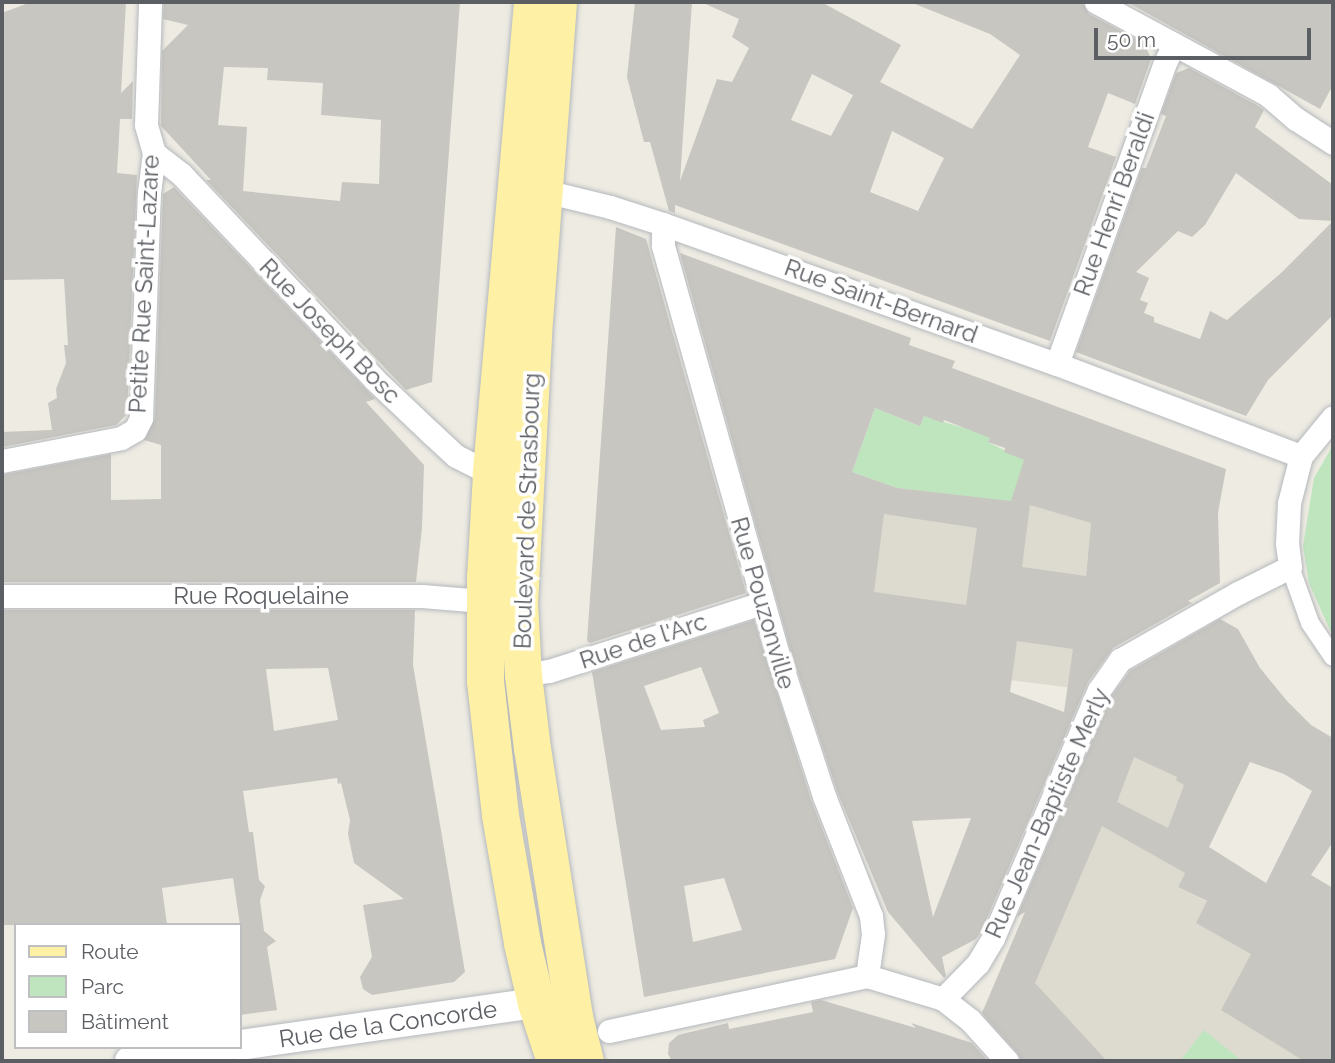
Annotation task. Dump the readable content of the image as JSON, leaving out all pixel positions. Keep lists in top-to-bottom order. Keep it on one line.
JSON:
{"streets":{"main road":["Boulevard de Strasbourg"],"street":["Rue Henri Beraldi","Petite Rue Saint-Lazare","Rue Saint-Bernard","Rue Joseph Bosc","Rue Roquelaine","Rue Pouzonville","Rue de l'Arc","Rue Jean-Baptiste Merly","Rue de la Concorde"]},"crossings":[["Rue Henri Beraldi","Rue Saint-Bernard"],["Petite Rue Saint-Lazare","Rue Joseph Bosc"],["Rue Saint-Bernard","Boulevard de Strasbourg"],["Rue Saint-Bernard","Rue Pouzonville"],["Rue Joseph Bosc","Boulevard de Strasbourg"],["Boulevard de Strasbourg","Rue Roquelaine"],["Boulevard de Strasbourg","Rue de l'Arc"],["Boulevard de Strasbourg","Rue de la Concorde"],["Rue Pouzonville","Rue de l'Arc"]],"legend":["Route","Parc","Bâtiment"],"scale_bar":"50 m"}
